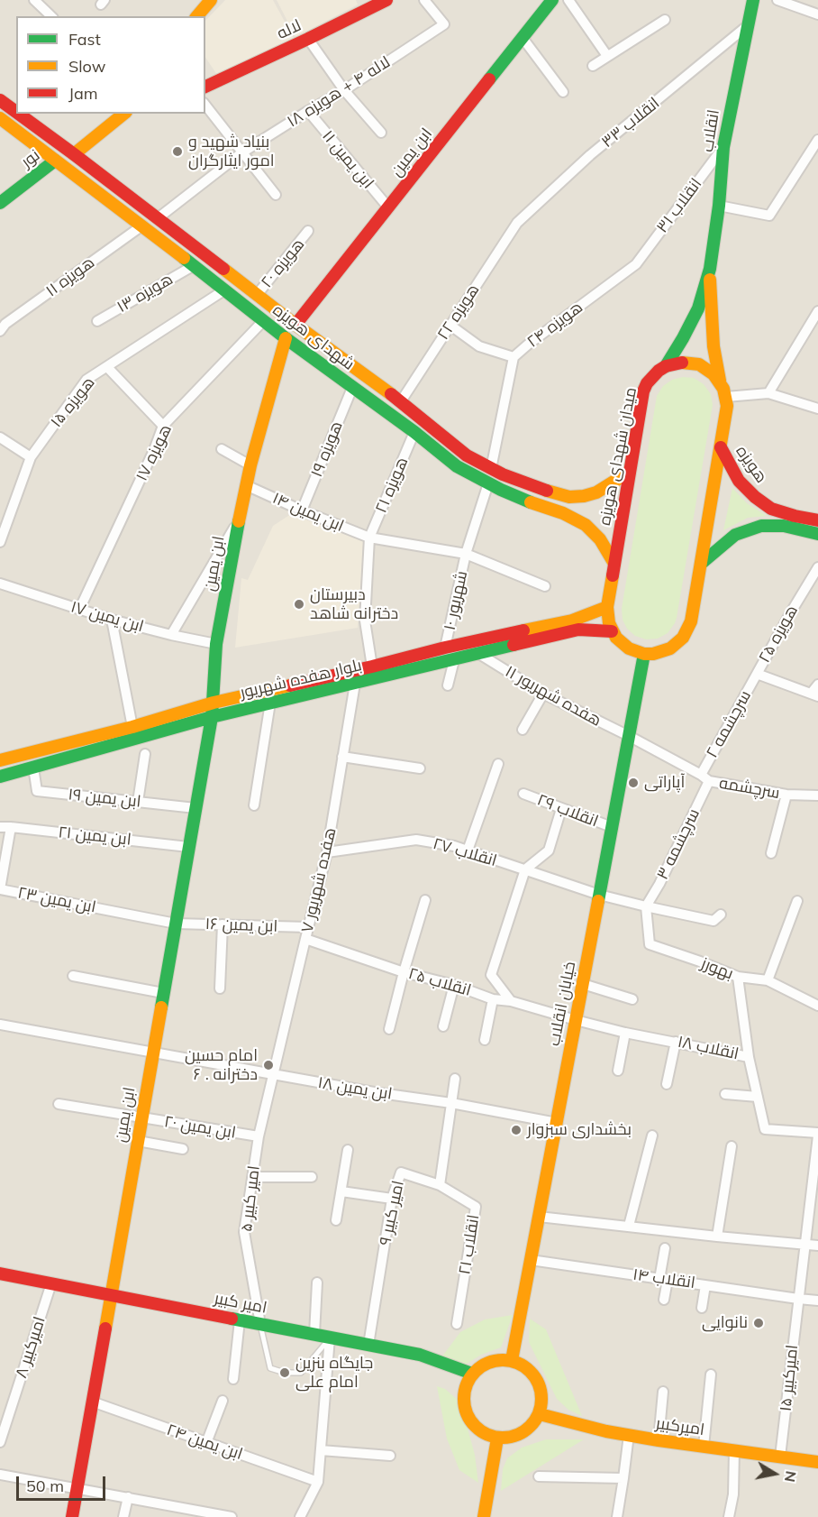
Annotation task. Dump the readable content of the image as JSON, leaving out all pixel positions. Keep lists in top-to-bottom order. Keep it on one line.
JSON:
{"streets":{"main road":["لاله","انقلاب","ابن یمین","نور","شهدای هویزه","میدان شهدای هویزه","هویزه","بلوار هفده شهریور","خیابان انقلاب","امیر کبیر","امیرکبیر"],"street":["لاله ۴ + هویزه ۱۸","انقلاب ۳۳","ابن یمین ۱۱","انقلاب ۳۱","هویزه ۲۰","هویزه ۱۱","هویزه ۱۳","هویزه ۲۲","هویزه ۲۴","هویزه ۱۵","هویزه ۱۹","هویزه ۱۷","هویزه ۲۱","ابن یمین ۱۴","شهریور ۱۰","ابن یمین ۱۷","هویزه ۲۵","هفده شهریور ۱۱","سرچشمه ۲","سرچشمه","ابن یمین ۱۹","انقلاب ۲۹","ابن یمین ۲۱","سرچشمه ۳","انقلاب ۲۷","هفده شهریور ۷","ابن یمین ۲۳","ابن یمین ۱۶","بهورز","انقلاب ۲۵","انقلاب ۱۸","ابن یمین ۱۸","ابن یمین ۲۰","امیر کبیر ۵","امیر کبیر ۹","انقلاب ۲۱","انقلاب ۱۴","امیرکبیر ۸","امیرکبیر ۱۵","ابن یمین ۲۴"]},"crossings":[["لاله ۴ + هویزه ۱۸","ابن یمین ۱۱"],["لاله ۴ + هویزه ۱۸","شهدای هویزه"],["انقلاب ۳۳","انقلاب"],["انقلاب ۳۳","هویزه ۲۲"],["انقلاب","انقلاب ۳۱"],["انقلاب","میدان شهدای هویزه"],["ابن یمین","ابن یمین ۱۱"],["ابن یمین","شهدای هویزه"],["ابن یمین","ابن یمین ۱۴"],["ابن یمین","ابن یمین ۱۷"],["ابن یمین","بلوار هفده شهریور"],["ابن یمین","ابن یمین ۱۹"],["ابن یمین","ابن یمین ۲۱"],["ابن یمین","ابن یمین ۲۳"],["ابن یمین","ابن یمین ۱۶"],["ابن یمین","ابن یمین ۱۸"],["ابن یمین","ابن یمین ۲۰"],["ابن یمین","امیر کبیر"],["ابن یمین","ابن یمین ۲۴"],["نور","شهدای هویزه"],["انقلاب ۳۱","هویزه ۲۴"],["هویزه ۲۰","شهدای هویزه"],["هویزه ۱۱","شهدای هویزه"],["هویزه ۱۳","شهدای هویزه"],["هویزه ۲۲","شهدای هویزه"],["هویزه ۲۴","شهدای هویزه"],["شهدای هویزه","هویزه ۱۵"],["شهدای هویزه","هویزه ۱۹"],["شهدای هویزه","هویزه ۱۷"],["شهدای هویزه","میدان شهدای هویزه"],["شهدای هویزه","هویزه ۲۱"],["شهدای هویزه","شهریور ۱۰"],["هویزه ۱۹","ابن یمین ۱۴"],["هویزه ۱۷","ابن یمین ۱۷"],["میدان شهدای هویزه","بلوار هفده شهریور"],["هویزه ۲۱","ابن یمین ۱۴"],["ابن یمین ۱۴","شهریور ۱۰"],["شهریور ۱۰","بلوار هفده شهریور"],["هویزه ۲۵","سرچشمه ۲"],["بلوار هفده شهریور","هفده شهریور ۱۱"],["بلوار هفده شهریور","ابن یمین ۱۹"],["بلوار هفده شهریور","هفده شهریور ۷"],["هفده شهریور ۱۱","سرچشمه"],["هفده شهریور ۱۱","خیابان انقلاب"],["سرچشمه ۲","سرچشمه"],["سرچشمه ۲","سرچشمه ۳"],["سرچشمه","سرچشمه ۳"],["سرچشمه","خیابان انقلاب"],["انقلاب ۲۹","خیابان انقلاب"],["ابن یمین ۲۱","ابن یمین ۲۳"],["سرچشمه ۳","انقلاب ۲۷"],["سرچشمه ۳","بهورز"],["انقلاب ۲۷","هفده شهریور ۷"],["انقلاب ۲۷","بهورز"],["انقلاب ۲۷","خیابان انقلاب"],["هفده شهریور ۷","ابن یمین ۱۶"],["هفده شهریور ۷","انقلاب ۲۵"],["هفده شهریور ۷","ابن یمین ۱۸"],["هفده شهریور ۷","امیر کبیر ۵"],["ابن یمین ۲۳","ابن یمین ۱۶"],["انقلاب ۲۵","خیابان انقلاب"],["انقلاب ۲۵","انقلاب ۱۸"],["خیابان انقلاب","انقلاب ۱۸"],["خیابان انقلاب","ابن یمین ۱۸"],["خیابان انقلاب","انقلاب ۱۴"],["خیابان انقلاب","امیر کبیر"],["خیابان انقلاب","امیرکبیر"],["انقلاب ۱۸","امیرکبیر ۱۵"],["ابن یمین ۱۸","امیر کبیر ۵"],["ابن یمین ۲۰","امیر کبیر ۵"],["امیر کبیر ۵","امیر کبیر"],["امیر کبیر ۹","انقلاب ۲۱"],["امیر کبیر ۹","امیر کبیر"],["انقلاب ۱۴","امیرکبیر ۱۵"],["امیر کبیر","امیرکبیر ۸"],["امیر کبیر","امیرکبیر"],["امیرکبیر ۱۵","امیرکبیر"]],"places":["بنیاد شهید و امور ایثارگران","دبیرستان دخترانه شاهد","آپاراتی","امام حسین ۶ . دخترانه","بخشداری سبزوار","نانوایی","جایگاه بنزین امام علی"],"legend":["Fast","Slow","Jam"],"scale_bar":"50 m","north":"right"}
